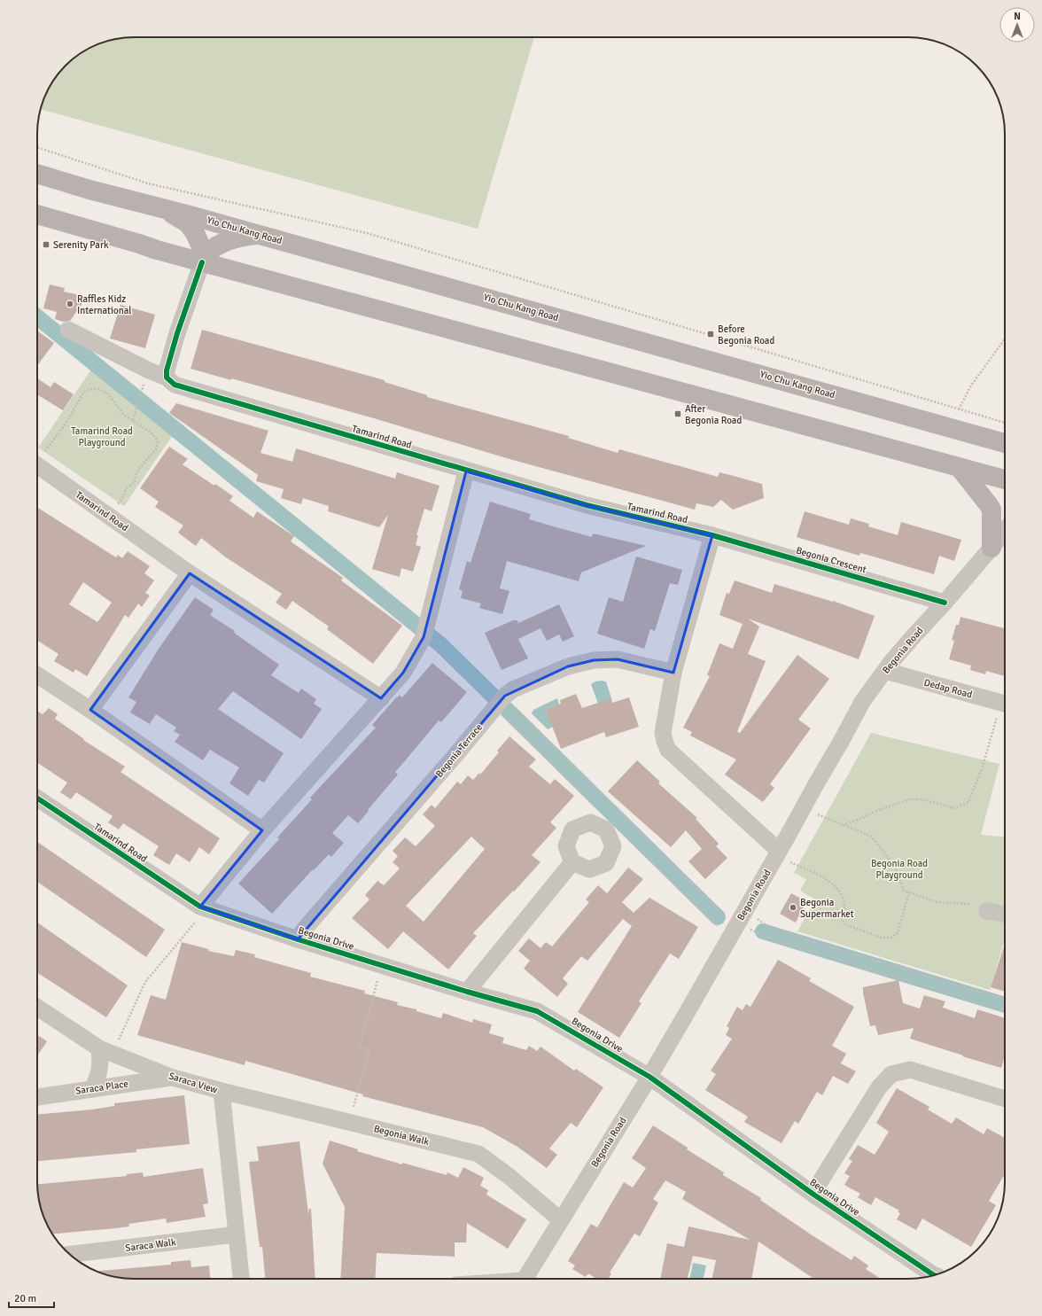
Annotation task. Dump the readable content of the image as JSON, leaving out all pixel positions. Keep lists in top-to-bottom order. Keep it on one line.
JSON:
{"streets":{"main road":["Yio Chu Kang Road"],"street":["Tamarind Road","Begonia Crescent","Begonia Road","Dedap Road","Begonia Terrace","Begonia Drive","Saraca View","Saraca Place","Begonia Walk","Saraca Walk"]},"crossings":[["Tamarind Road","Begonia Crescent"],["Tamarind Road","Begonia Drive"],["Begonia Crescent","Begonia Road"],["Begonia Road","Dedap Road"],["Begonia Road","Begonia Drive"],["Begonia Road","Begonia Walk"],["Begonia Terrace","Begonia Drive"],["Saraca View","Saraca Place"],["Saraca View","Begonia Walk"],["Saraca View","Saraca Walk"]],"parks":["Tamarind Road Playground","Begonia Road Playground"],"places":{"transit":["Serenity Park","Before Begonia Road","After Begonia Road"],"other":["Raffles Kidz International","Begonia Supermarket"]},"scale_bar":"20 m","north":"top"}
